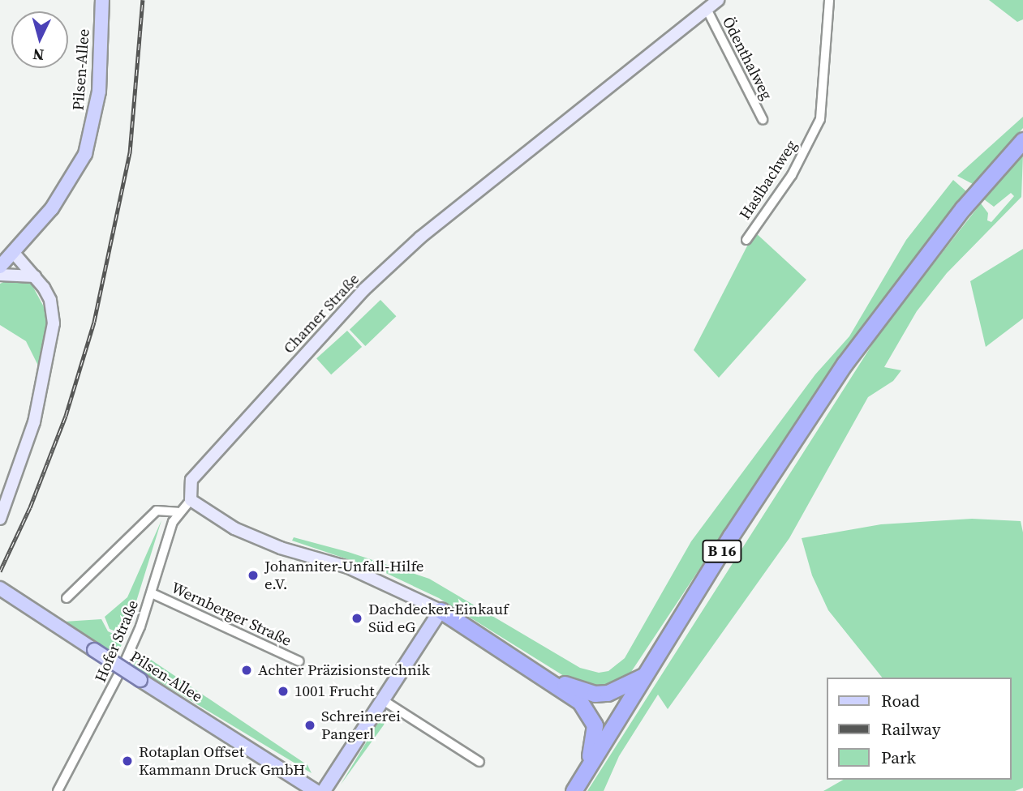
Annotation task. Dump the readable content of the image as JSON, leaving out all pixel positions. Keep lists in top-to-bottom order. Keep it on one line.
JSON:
{"streets":{"highway":["B 16"],"main road":["Pilsen-Allee"],"street":["Ödenthalweg","Haslbachweg","Chamer Straße","Wernberger Straße","Hofer Straße"]},"crossings":[["Ödenthalweg","Chamer Straße"],["Chamer Straße","Hofer Straße"],["Wernberger Straße","Hofer Straße"]],"places":["Johanniter-Unfall-Hilfe e.V.","Dachdecker-Einkauf Süd eG","Achter Präzisionstechnik","1001 Frucht","Schreinerei Pangerl","Rotaplan Offset Kammann Druck GmbH"],"legend":["Road","Railway","Park"],"north":"bottom"}
